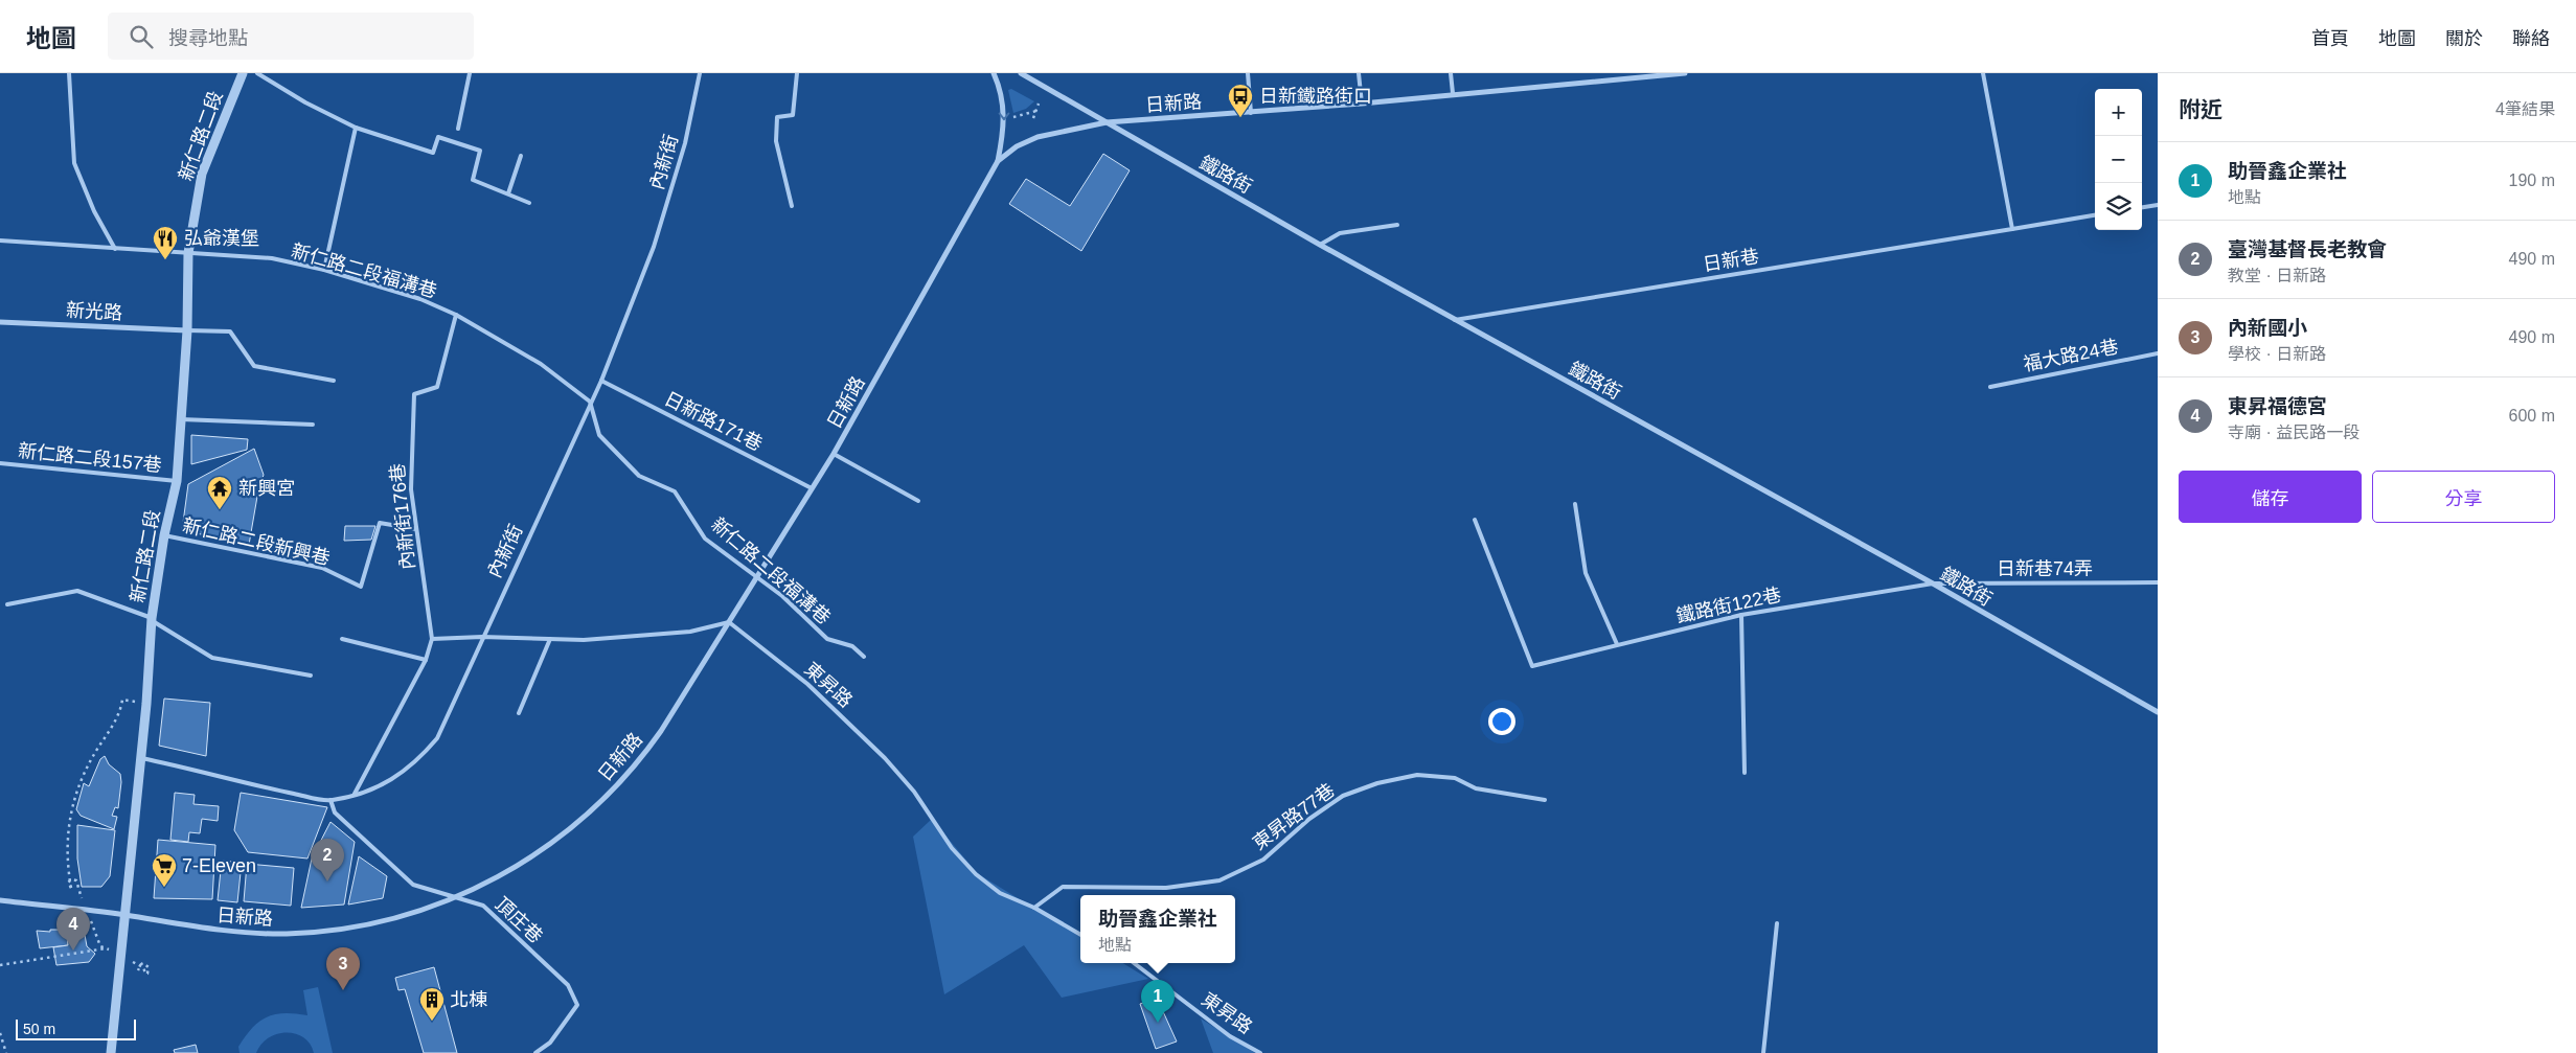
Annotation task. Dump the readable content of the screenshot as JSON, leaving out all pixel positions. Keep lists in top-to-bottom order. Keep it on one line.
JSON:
{"streets":{"street":["日新路","新仁路二段","鐵路街","新光路"],"lane":["內新街","日新巷","新仁路二段福溝巷","福大路24巷","日新路171巷","新仁路二段157巷","內新街176巷","新仁路二段新興巷","日新巷74弄","鐵路街122巷","東昇路","東昇路77巷","頂庄巷"]},"crossings":[["日新路","新仁路二段"],["日新路","鐵路街"],["日新路","新仁路二段福溝巷"],["日新路","日新路171巷"],["日新路","東昇路"],["日新路","頂庄巷"],["新仁路二段","內新街"],["新仁路二段","新仁路二段福溝巷"],["新仁路二段","新光路"],["新仁路二段","新仁路二段157巷"],["新仁路二段","新仁路二段新興巷"],["內新街","新仁路二段福溝巷"],["內新街","日新路171巷"],["內新街","內新街176巷"],["內新街","頂庄巷"],["鐵路街","日新巷"],["鐵路街","日新巷74弄"],["鐵路街","鐵路街122巷"],["新仁路二段福溝巷","內新街176巷"],["內新街176巷","新仁路二段新興巷"],["日新巷74弄","鐵路街122巷"],["東昇路","東昇路77巷"]],"places":{"bus stop":["日新鐵路街口"],"restaurant":["弘爺漢堡"],"temple":["新興宮"],"supermarket":["7-Eleven"],"building":["北棟"]},"scale_bar":"50 m","page":{"header":"地圖","search":"搜尋地點","nav":["首頁","地圖","關於","聯絡"],"heading":["附近","4筆結果"],"map_buttons":["+","−"],"list":[{"mark":"1","name":"助晉鑫企業社","note":"地點","value":"190 m"},{"mark":"2","name":"臺灣基督長老教會","note":"教堂 · 日新路","value":"490 m"},{"mark":"3","name":"內新國小","note":"學校 · 日新路","value":"490 m"},{"mark":"4","name":"東昇福德宮","note":"寺廟 · 益民路一段","value":"600 m"}],"buttons":["儲存","分享"],"pins":["2","4","3","1"],"popup":["助晉鑫企業社","地點"],"scale":"50 m"}}
